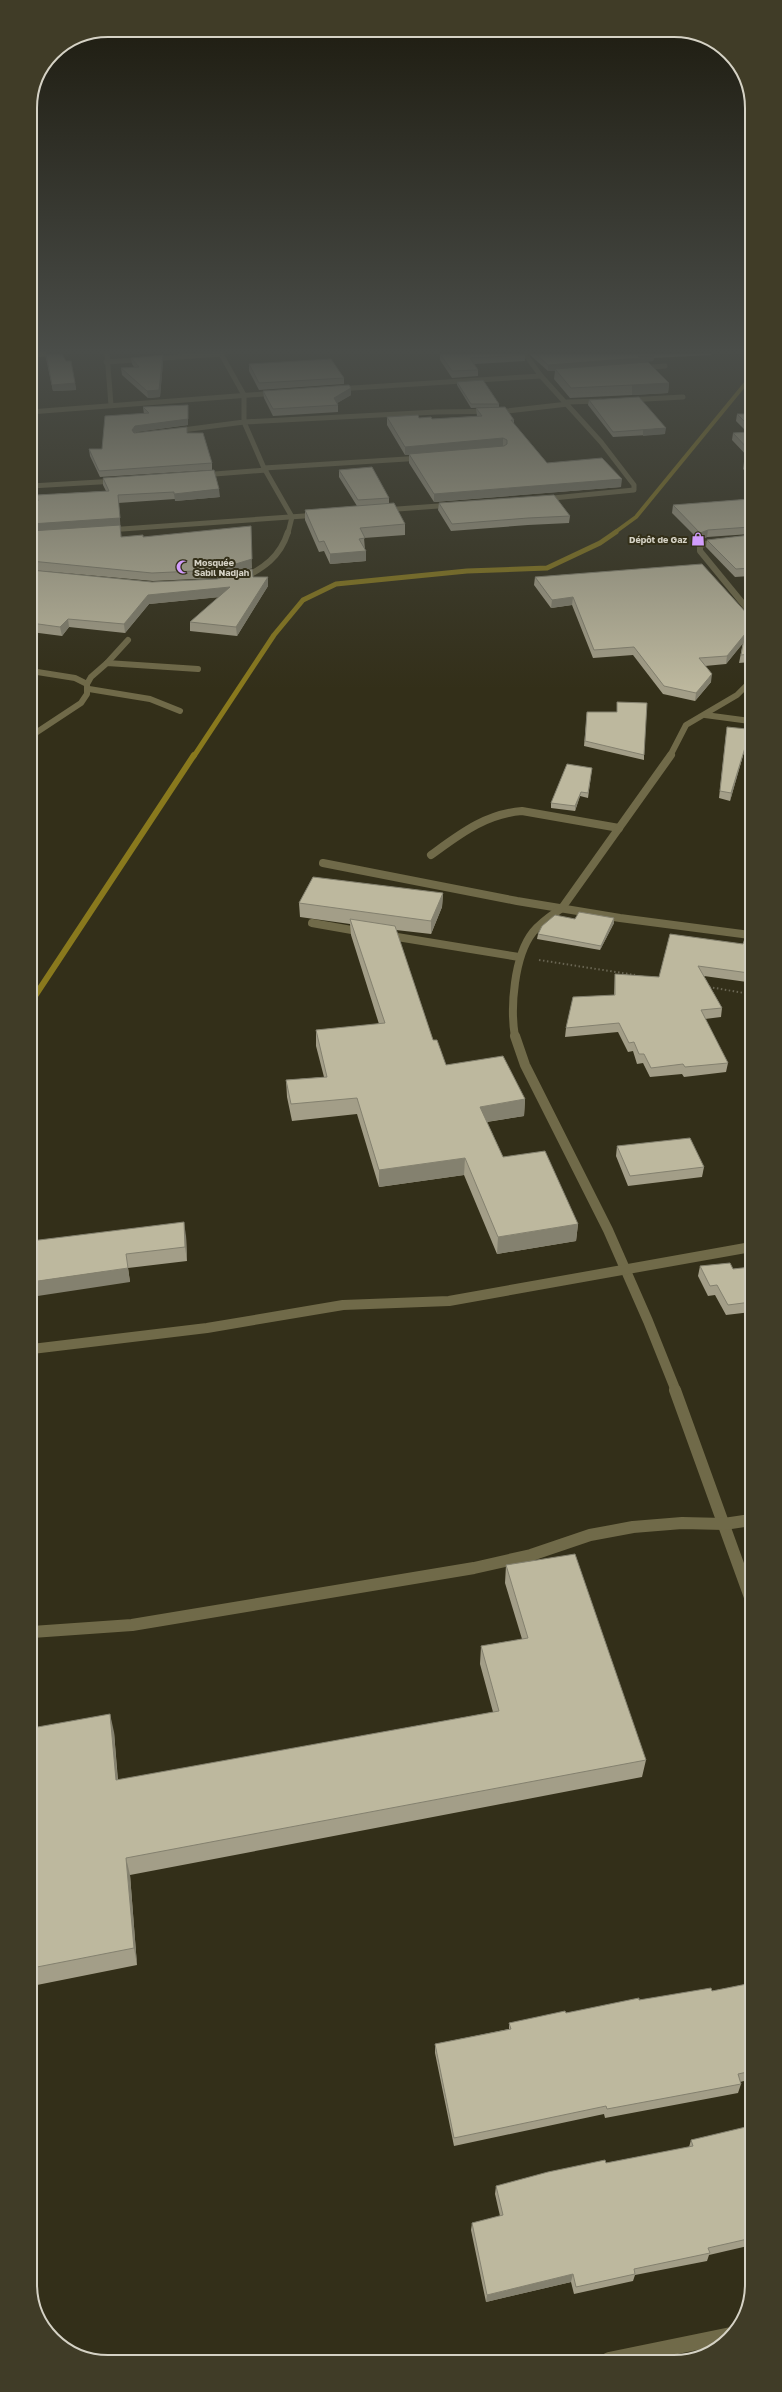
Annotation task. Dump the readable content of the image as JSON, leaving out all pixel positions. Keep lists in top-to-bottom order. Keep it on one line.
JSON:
{"places":{"shop":["Dépôt de Gaz"],"mosque":["Mosquée Sabil Nadjah"]}}
